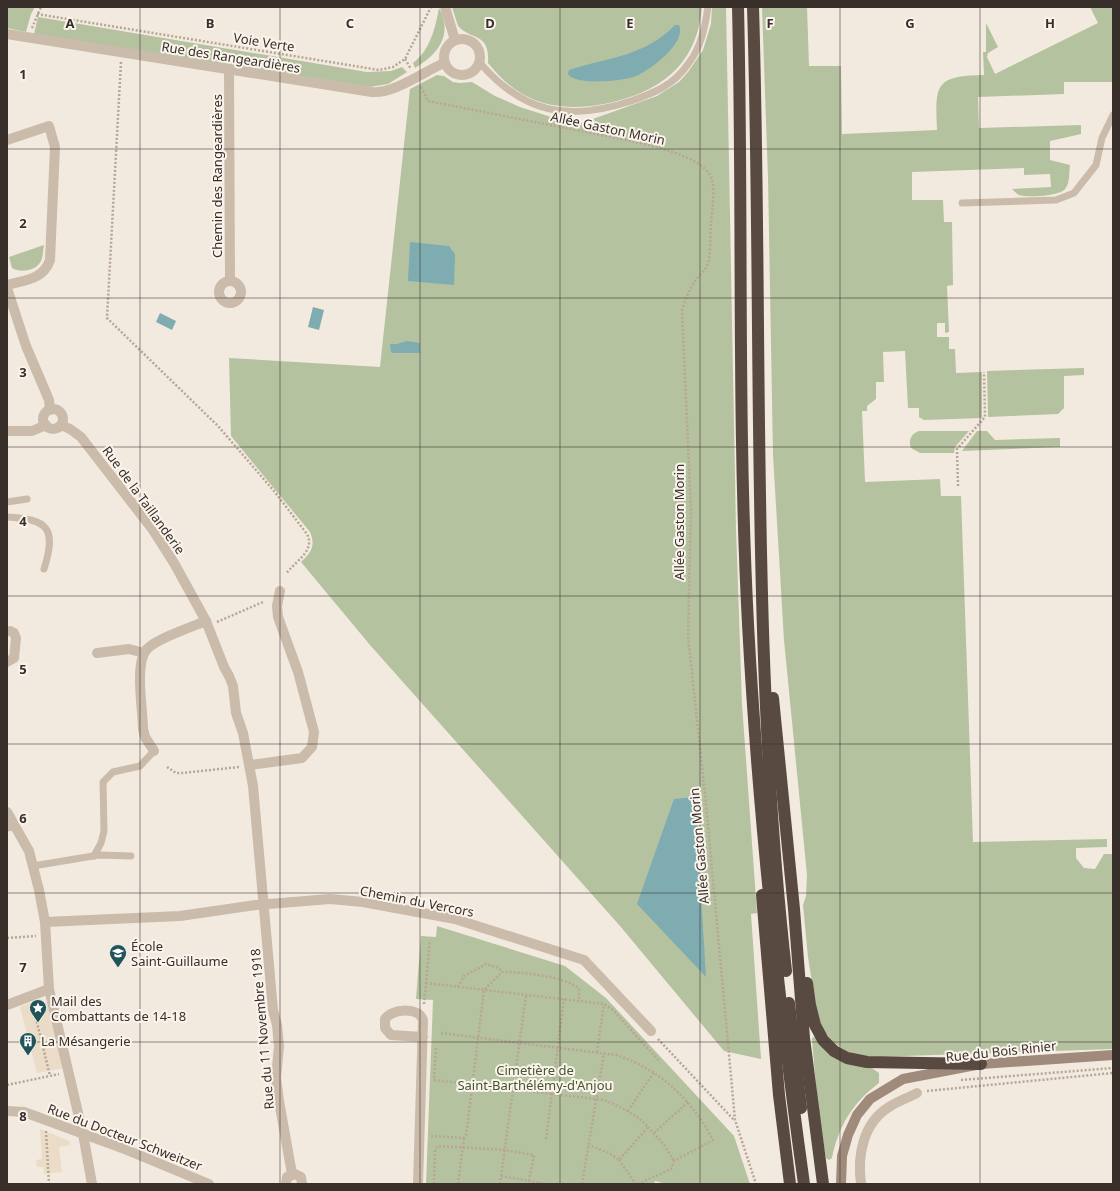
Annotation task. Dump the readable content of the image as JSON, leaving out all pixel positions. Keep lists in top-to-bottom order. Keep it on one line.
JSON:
{"streets":{"street":["Rue des Rangeardières","Chemin des Rangeardières","Rue de la Taillanderie","Chemin du Vercors","Rue du 11 Novembre 1918","Rue du Bois Rinier","Rue du Docteur Schweitzer"],"path":["Voie Verte","Allée Gaston Morin"]},"crossings":[["Rue des Rangeardières","Chemin des Rangeardières"],["Rue de la Taillanderie","Chemin du Vercors"],["Rue de la Taillanderie","Rue du 11 Novembre 1918"],["Chemin du Vercors","Rue du 11 Novembre 1918"]],"parks":["Cimetière de Saint-Barthélémy-d'Anjou"],"places":{"school or university":["École Saint-Guillaume"],"place":["Mail des Combattants de 14-18"],"building":["La Mésangerie"]},"grid":{"columns":["A","B","C","D","E","F","G","H"],"rows":["1","2","3","4","5","6","7","8"]}}
